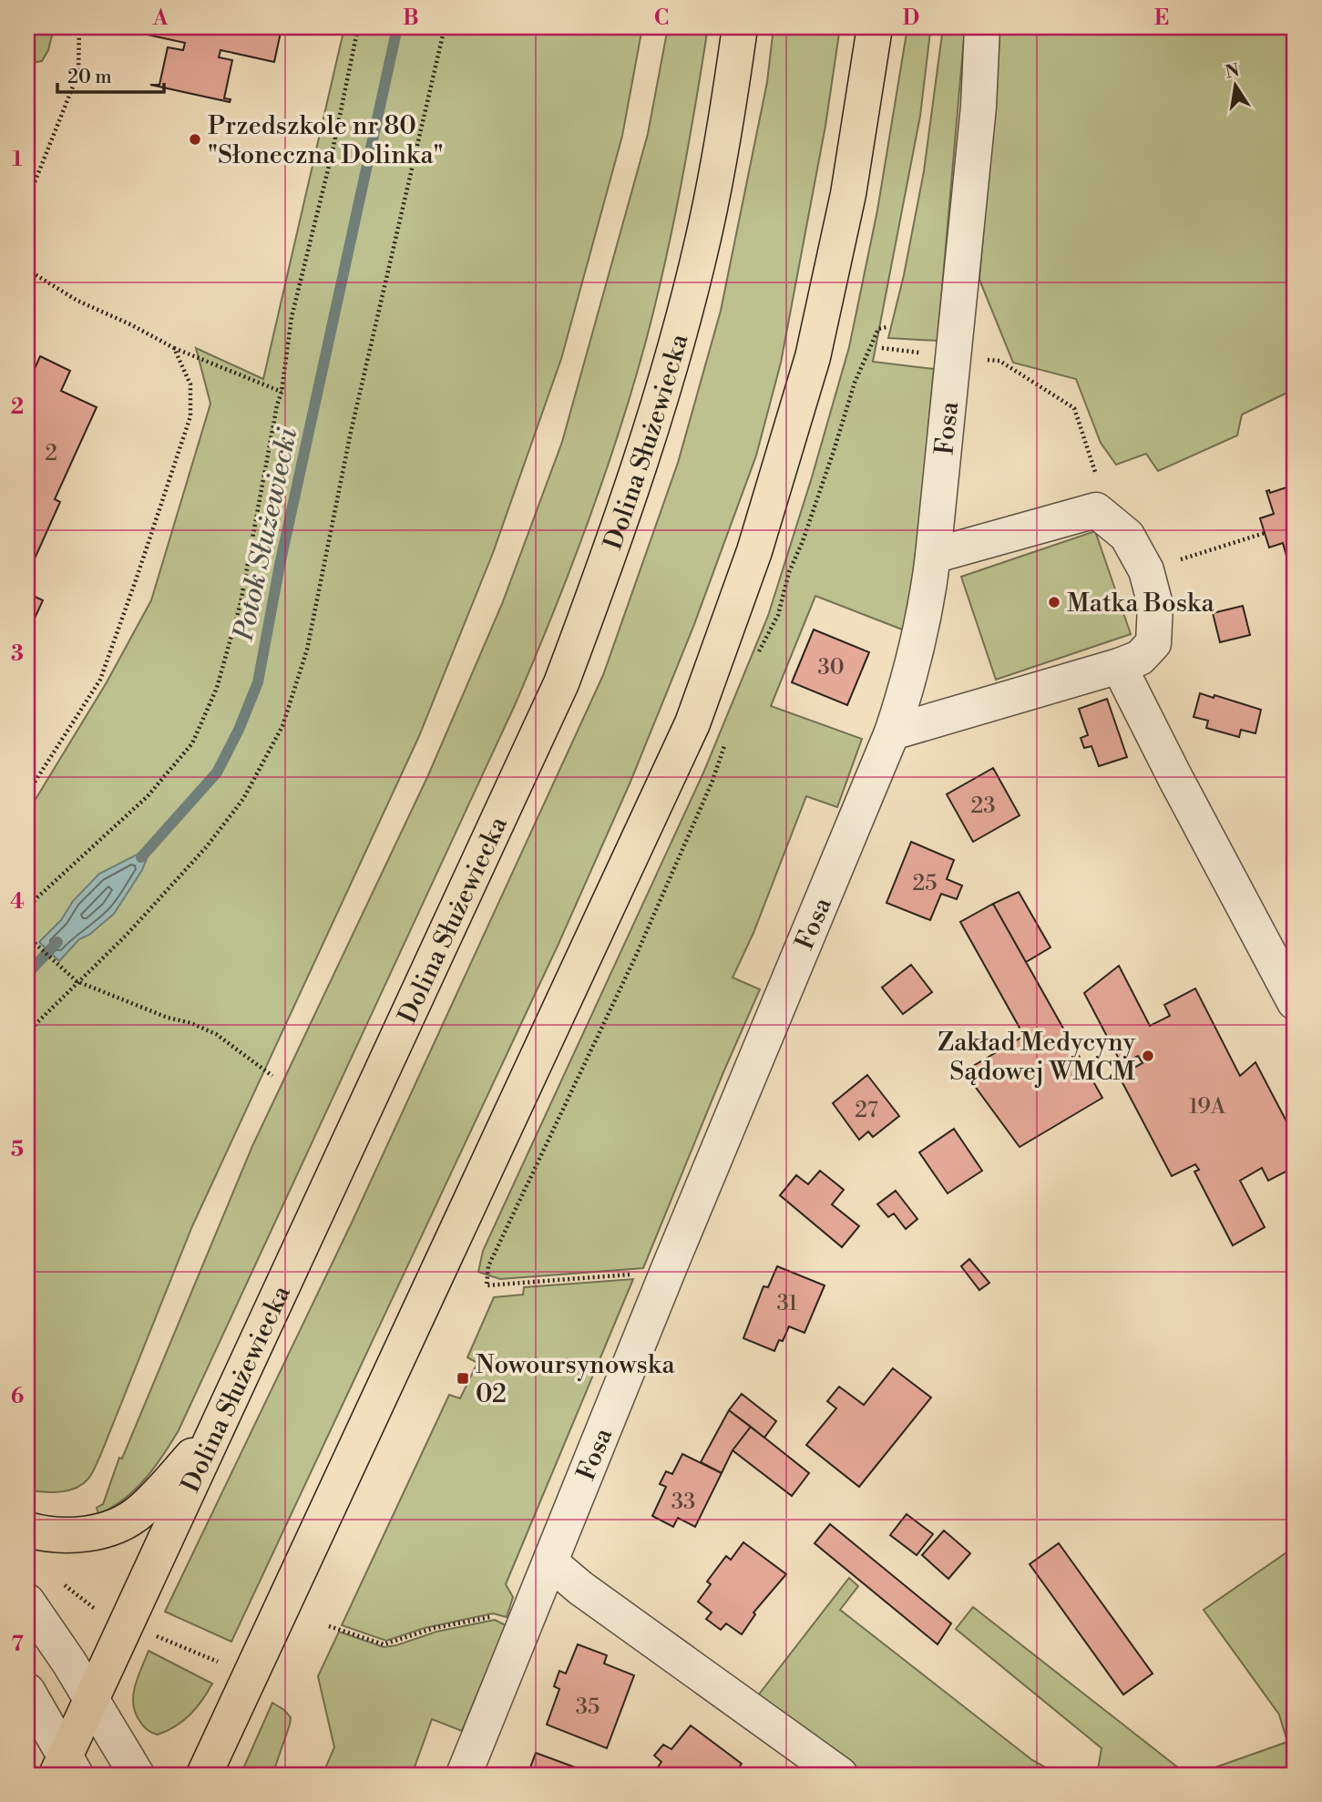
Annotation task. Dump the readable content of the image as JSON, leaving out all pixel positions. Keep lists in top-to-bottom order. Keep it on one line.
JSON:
{"streets":{"main road":["Dolina Służewiecka"],"street":["Fosa"]},"water":["Potok Służewiecki"],"places":{"other":["Przedszkole nr 80 \"Słoneczna Dolinka\"","Matka Boska","Zakład Medycyny Sądowej WMCM"],"transit":["Nowoursynowska 02"]},"house_numbers":["2","30","23","25","19A","27","31","33","35"],"scale_bar":"20 m","north":"top","grid":{"columns":["A","B","C","D","E"],"rows":["1","2","3","4","5","6","7"]}}
